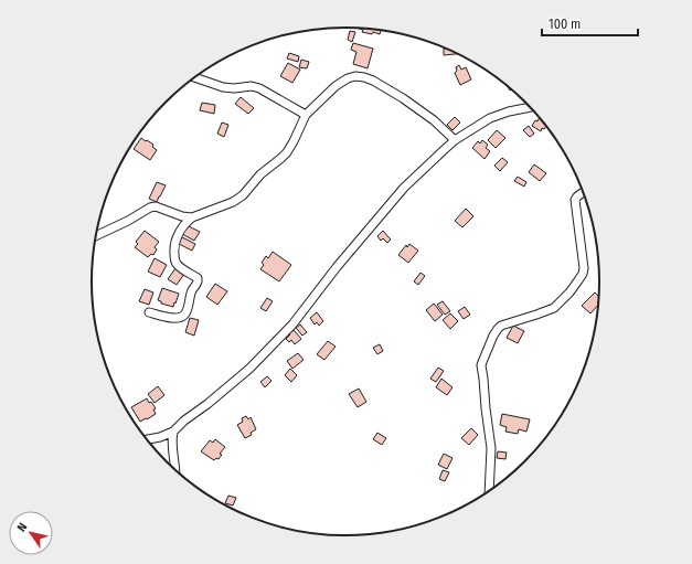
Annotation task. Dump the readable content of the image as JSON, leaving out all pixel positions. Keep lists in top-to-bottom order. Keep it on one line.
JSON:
{"scale_bar":"100 m","north":"top left"}
